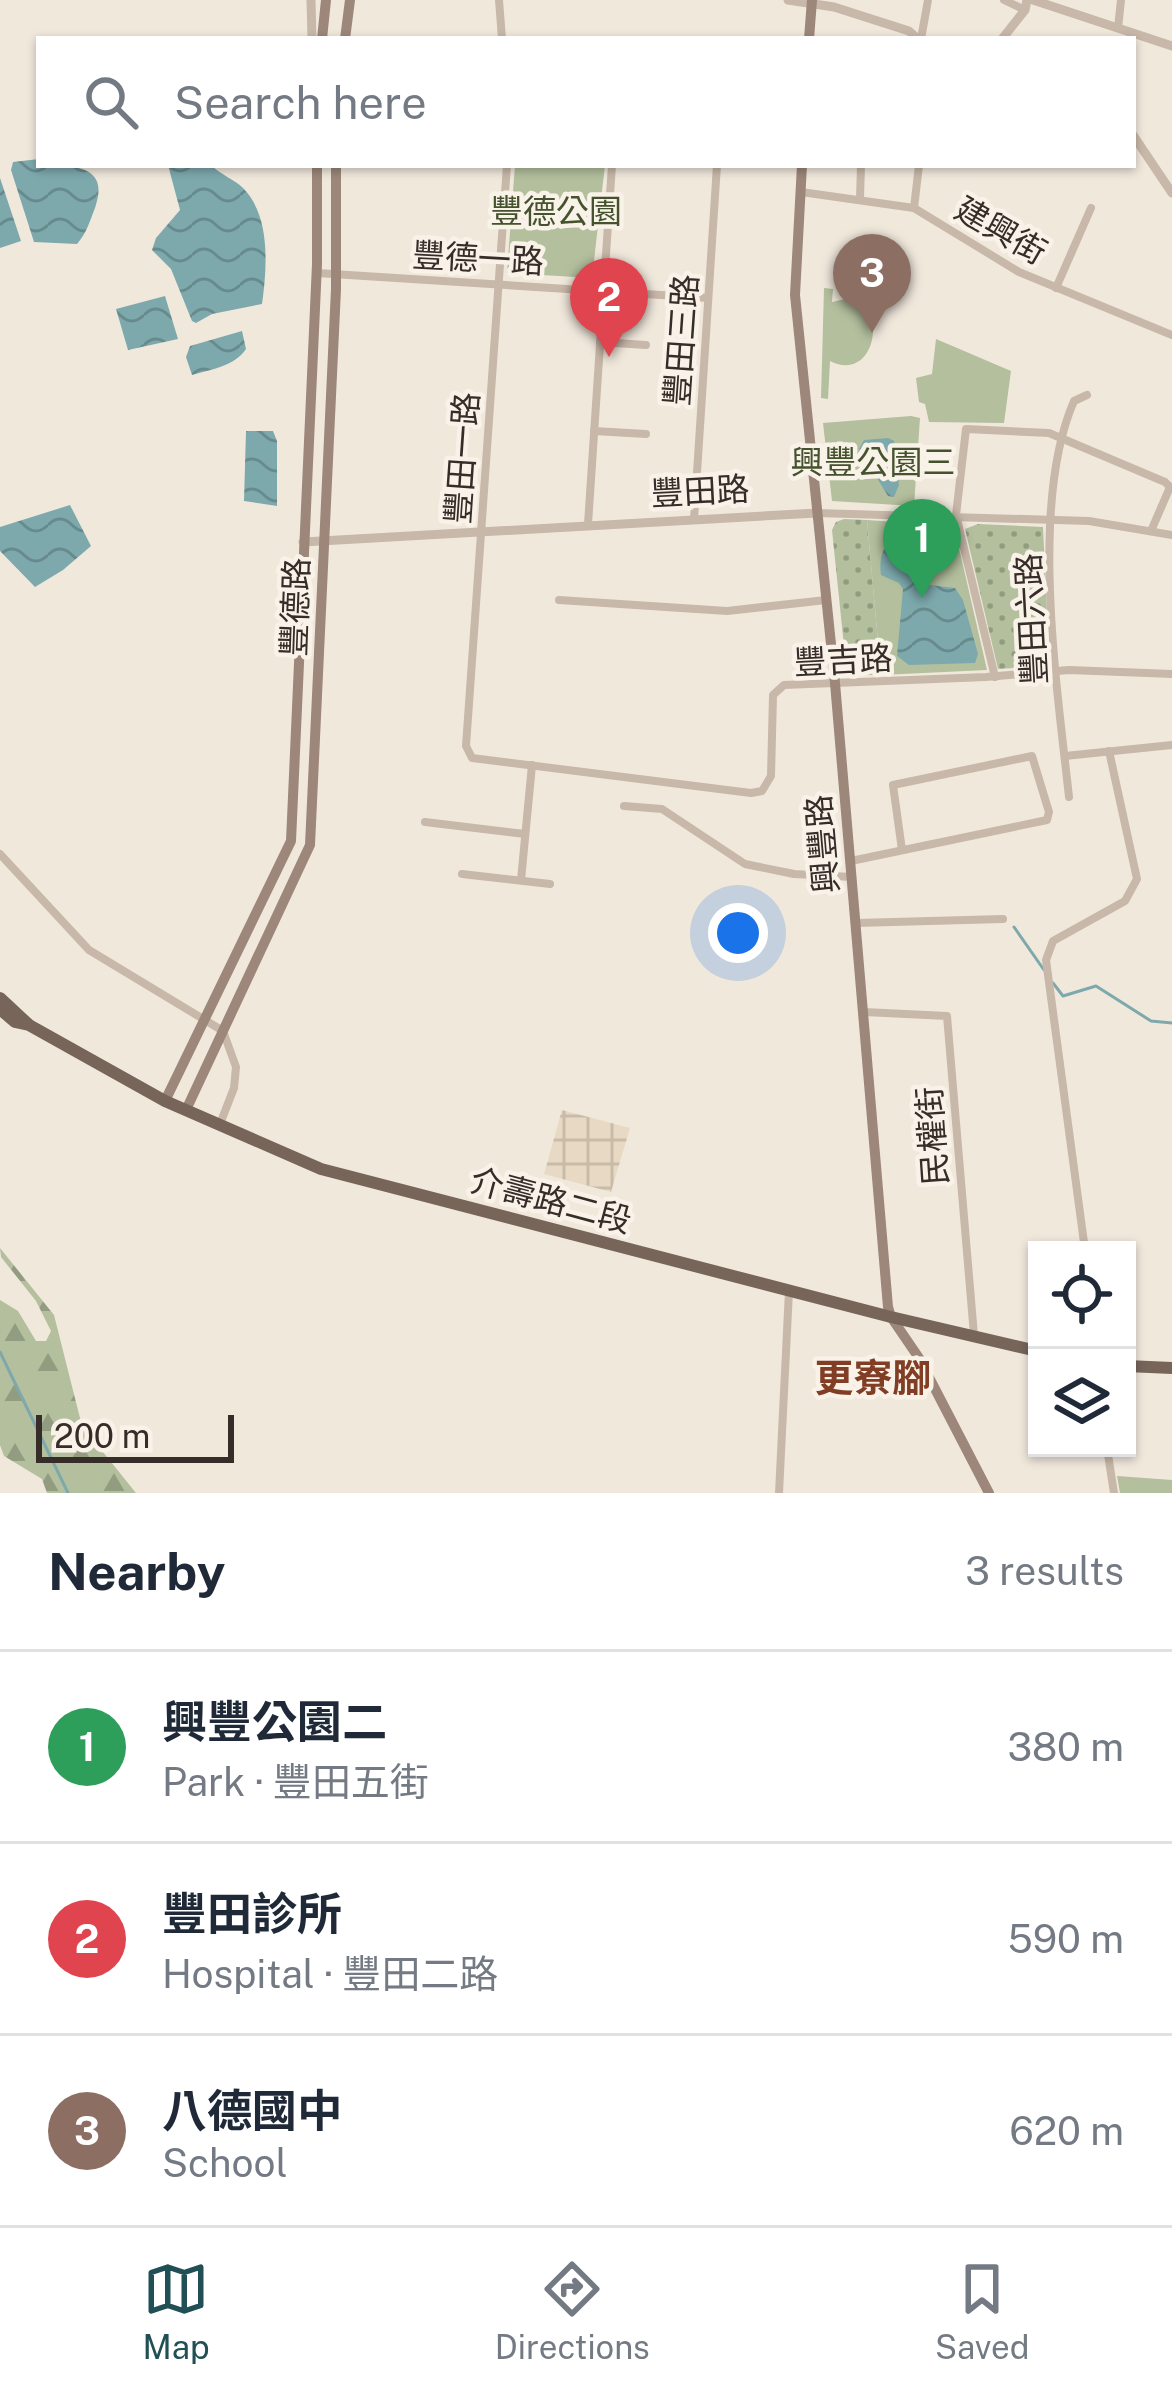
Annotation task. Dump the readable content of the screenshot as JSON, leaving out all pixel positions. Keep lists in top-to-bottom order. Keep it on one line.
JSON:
{"streets":{"main road":["豐德路","興豐路","介壽路二段"],"street":["建興街","豐德一路","豐田三路","豐田一路","豐田路","豐田六路","豐吉路","民權街"]},"crossings":[["建興街","興豐路"],["豐德一路","豐田三路"],["豐德一路","豐田一路"],["豐德一路","豐德路"],["豐田三路","豐田路"],["豐田一路","豐田路"],["豐田一路","豐吉路"],["豐田路","豐德路"],["豐田路","豐田六路"],["豐田路","興豐路"],["豐德路","介壽路二段"],["豐田六路","豐吉路"],["豐吉路","興豐路"],["興豐路","民權街"],["興豐路","介壽路二段"],["民權街","介壽路二段"]],"districts":["更寮腳"],"parks":["豐德公園","興豐公園三"],"scale_bar":"200 m","page":{"search":"Search here","pins":["3","2","1"],"scale":"200 m","heading":["Nearby","3 results"],"list":[{"mark":"1","name":"興豐公園二","note":"Park · 豐田五街","value":"380 m"},{"mark":"2","name":"豐田診所","note":"Hospital · 豐田二路","value":"590 m"},{"mark":"3","name":"八德國中","note":"School","value":"620 m"}],"nav":["Map","Directions","Saved"]}}
